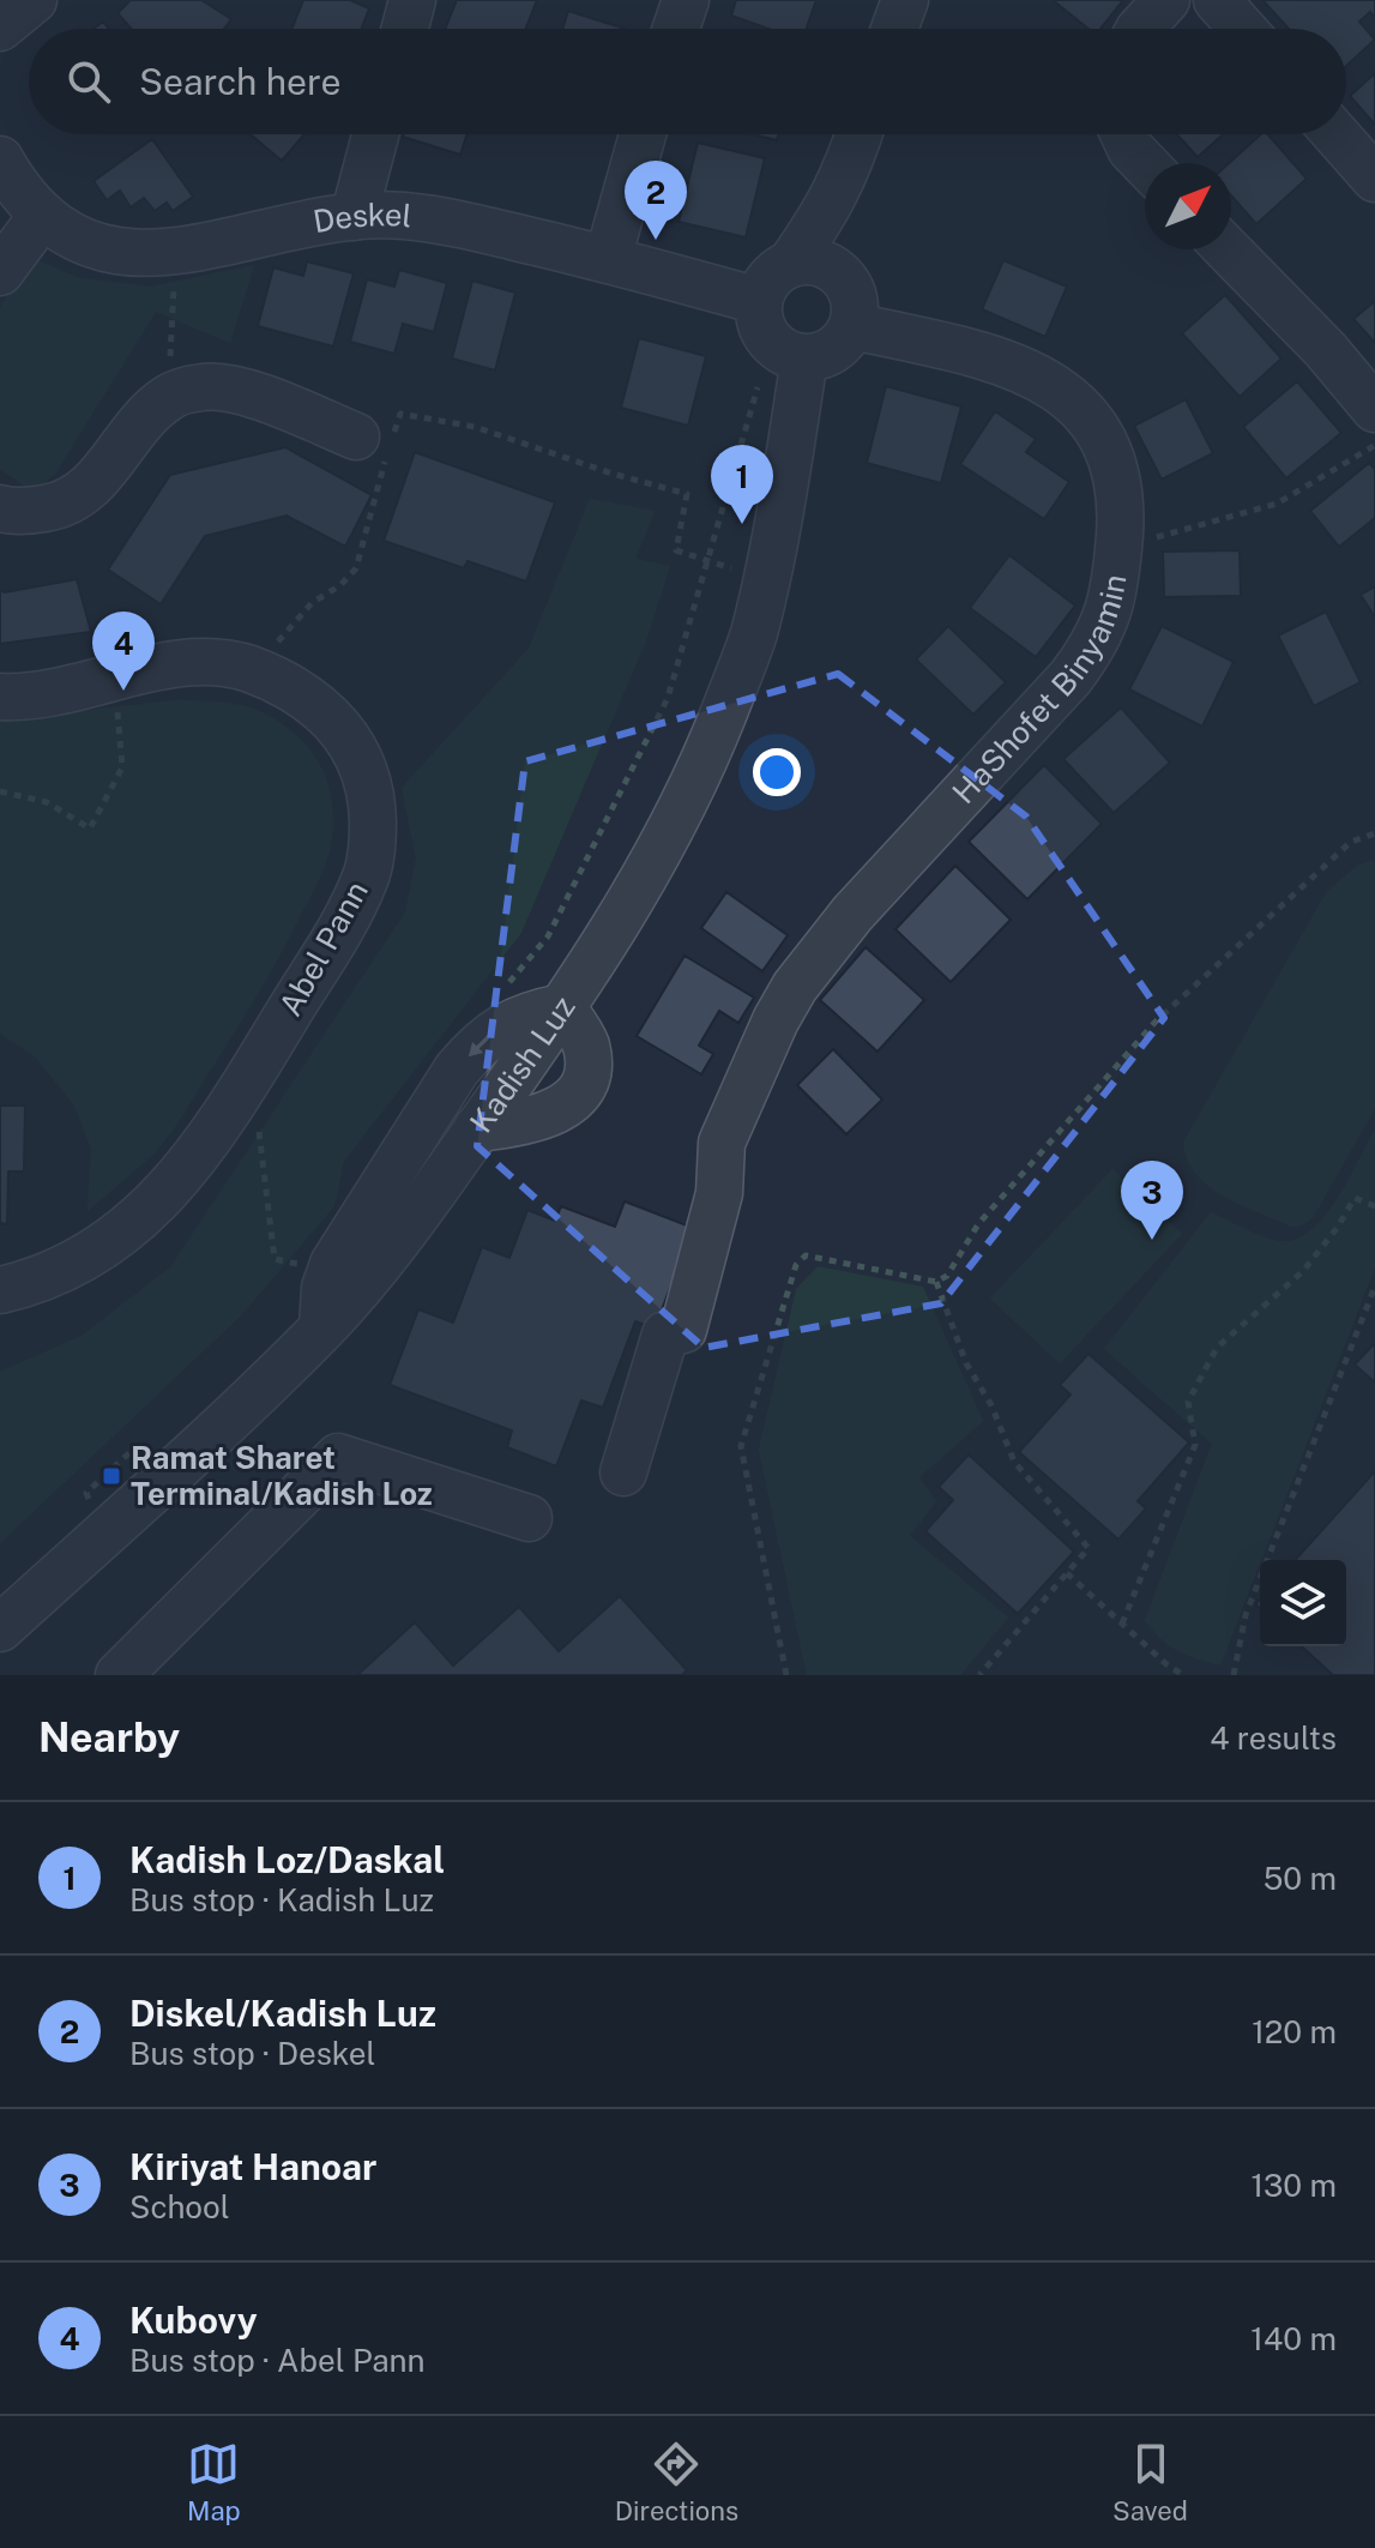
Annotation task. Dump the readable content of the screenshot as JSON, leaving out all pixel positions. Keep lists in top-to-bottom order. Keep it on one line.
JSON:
{"streets":{"street":["Deskel","HaShofet Binyamin","Abel Pann","Kadish Luz"]},"crossings":[["Deskel","HaShofet Binyamin"],["Deskel","Kadish Luz"],["HaShofet Binyamin","Kadish Luz"]],"places":{"transit":["Ramat Sharet Terminal/Kadish Loz"]},"north":"top right","page":{"search":"Search here","pins":["2","1","4","3"],"heading":["Nearby","4 results"],"list":[{"mark":"1","name":"Kadish Loz/Daskal","note":"Bus stop · Kadish Luz","value":"50 m"},{"mark":"2","name":"Diskel/Kadish Luz","note":"Bus stop · Deskel","value":"120 m"},{"mark":"3","name":"Kiriyat Hanoar","note":"School","value":"130 m"},{"mark":"4","name":"Kubovy","note":"Bus stop · Abel Pann","value":"140 m"}],"nav":["Map","Directions","Saved"]}}
